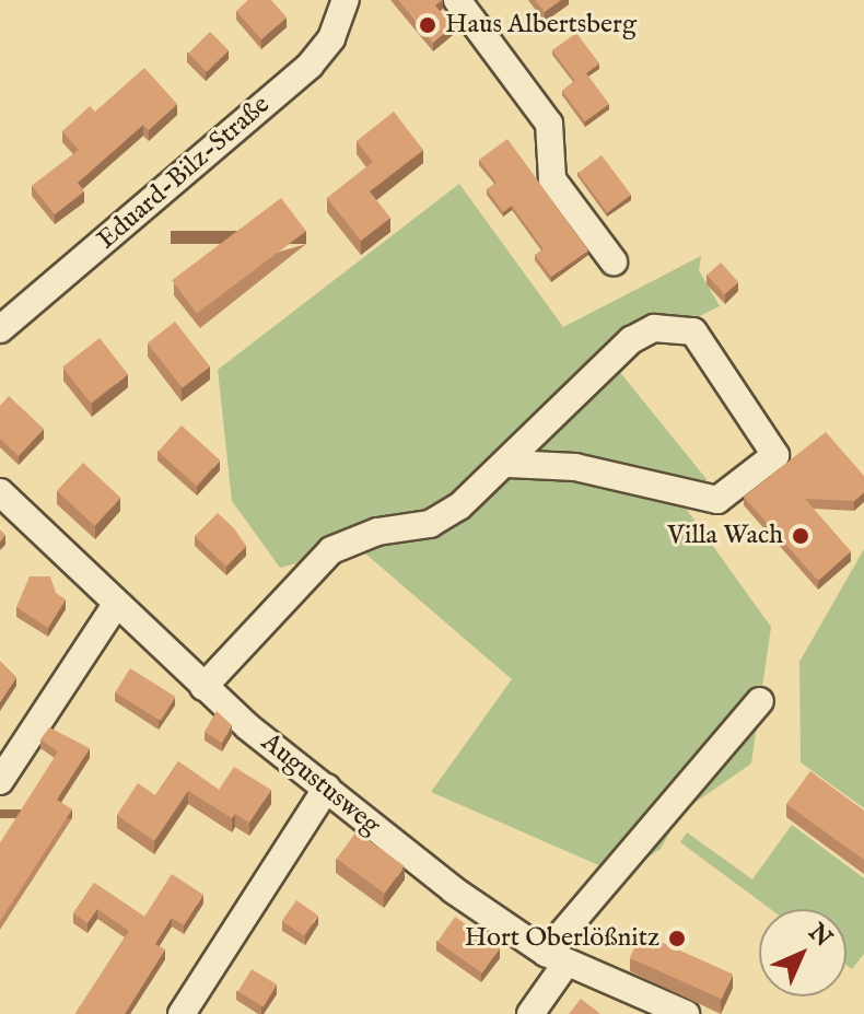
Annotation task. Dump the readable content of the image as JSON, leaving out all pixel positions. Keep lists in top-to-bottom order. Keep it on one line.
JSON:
{"streets":{"street":["Eduard-Bilz-Straße","Augustusweg"]},"places":["Haus Albertsberg","Villa Wach","Hort Oberlößnitz"],"north":"top right"}
